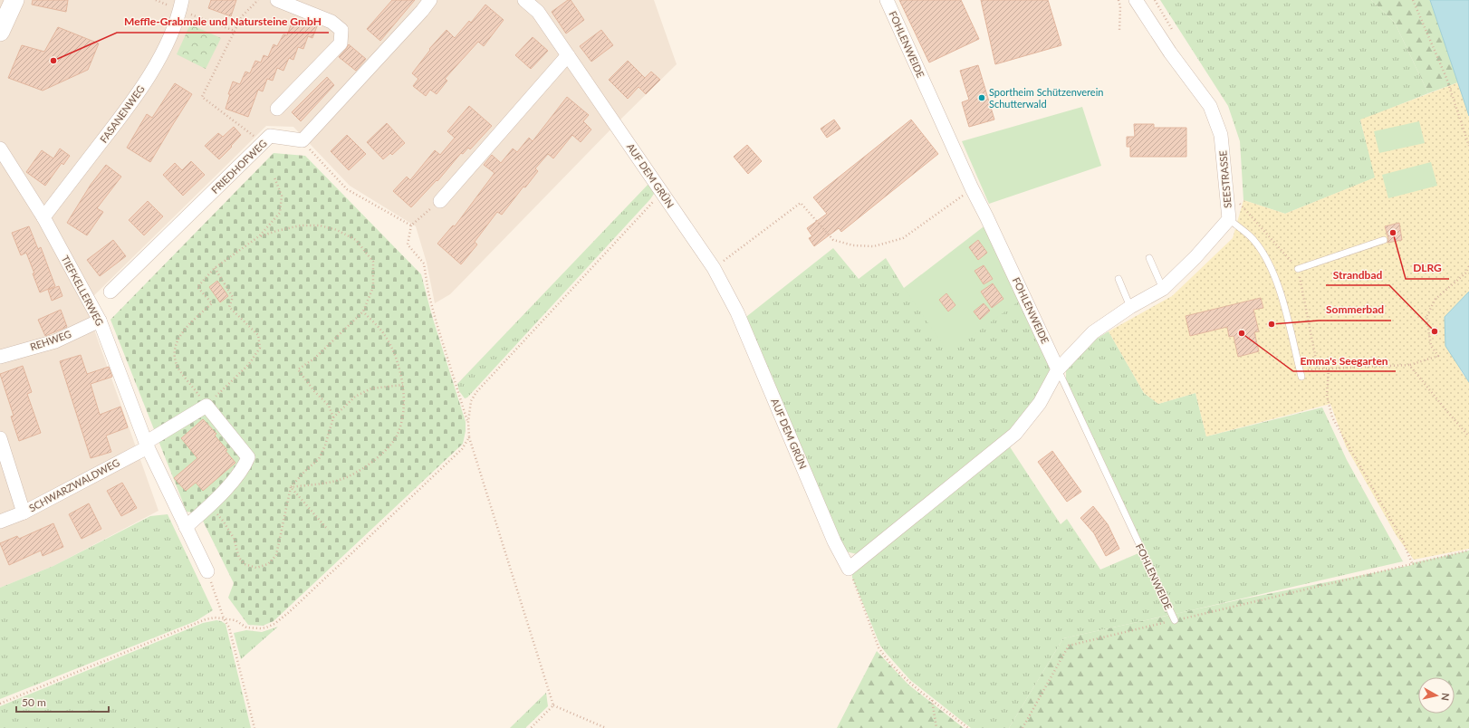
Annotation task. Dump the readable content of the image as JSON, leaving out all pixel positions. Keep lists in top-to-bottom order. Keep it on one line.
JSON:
{"streets":{"street":["FOHLENWEIDE","FASANENWEG","FRIEDHOFWEG","AUF DEM GRÜN","SEESTRASSE","TIEFKELLERWEG","REHWEG","SCHWARZWALDWEG"]},"crossings":[["FOHLENWEIDE","SEESTRASSE"],["FASANENWEG","TIEFKELLERWEG"],["TIEFKELLERWEG","REHWEG"],["TIEFKELLERWEG","SCHWARZWALDWEG"]],"places":["Meffle-Grabmale und Natursteine GmbH","Sportheim Schützenverein Schutterwald","DLRG","Sommerbad","Strandbad","Emma's Seegarten"],"scale_bar":"50 m","north":"right"}
